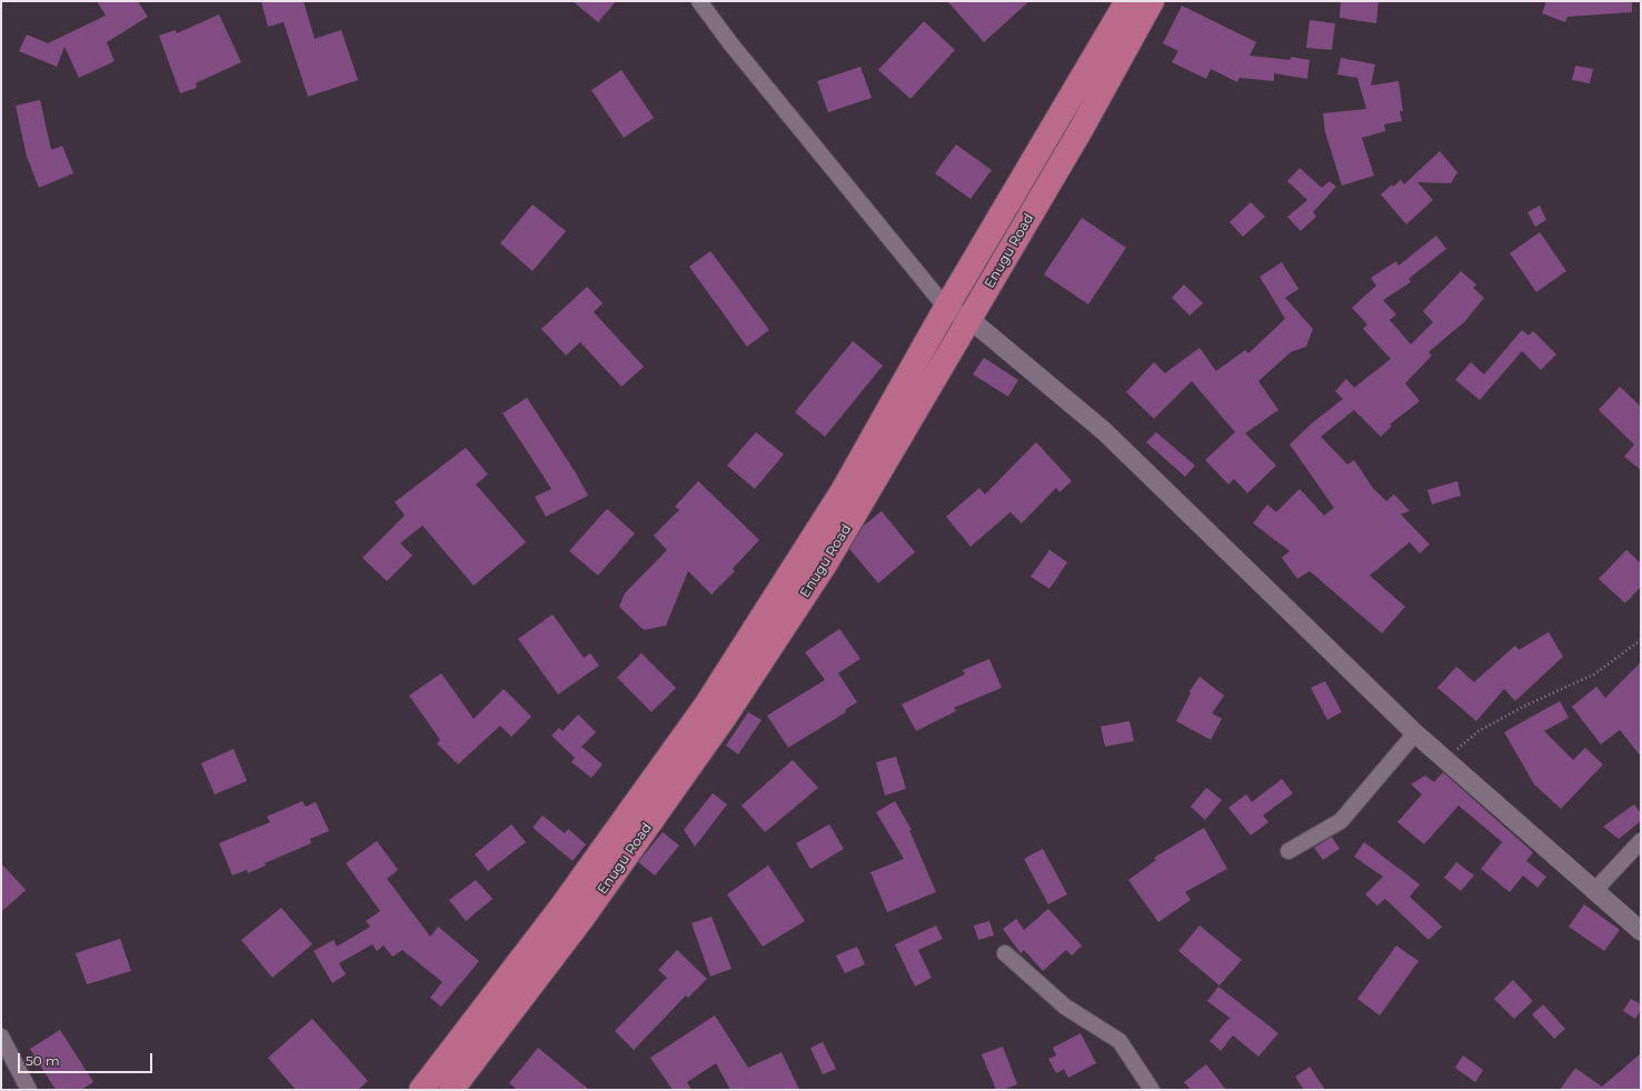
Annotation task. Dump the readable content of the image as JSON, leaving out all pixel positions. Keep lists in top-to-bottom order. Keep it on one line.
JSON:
{"streets":{"main road":["Enugu Road"]},"scale_bar":"50 m"}
